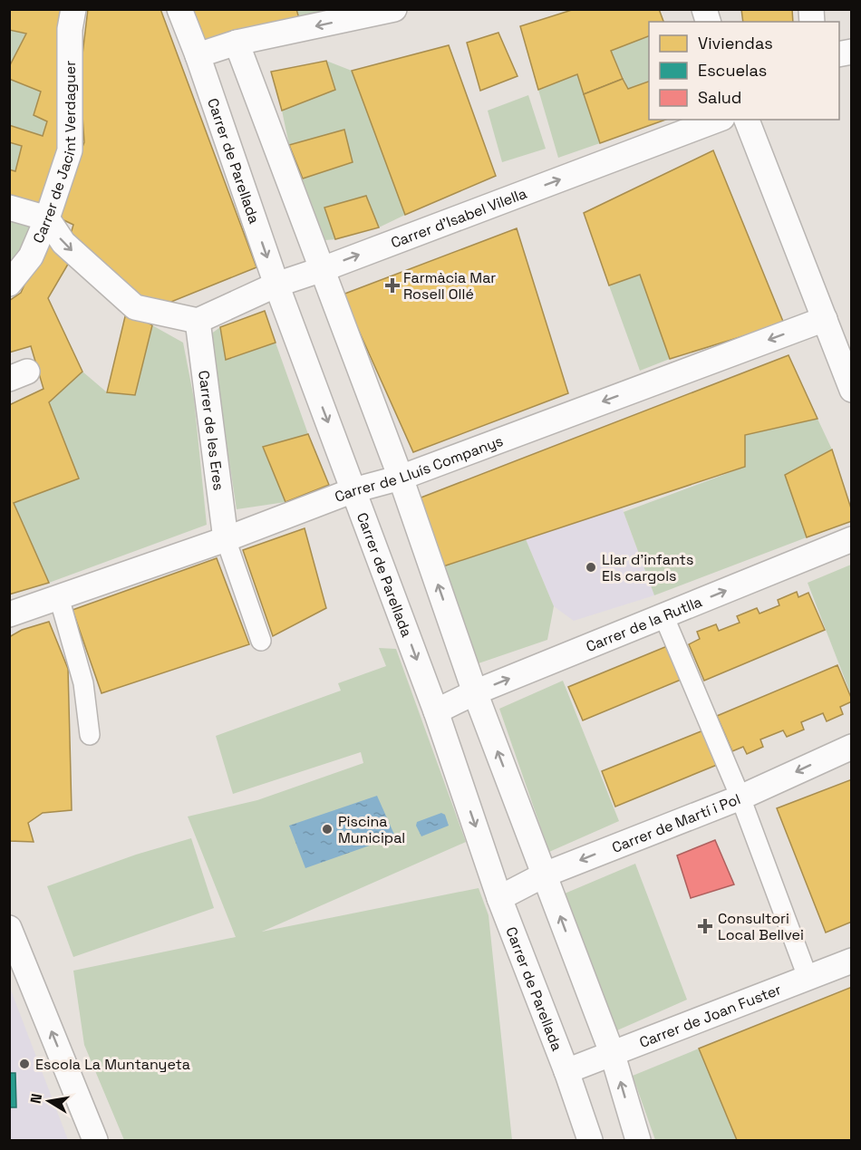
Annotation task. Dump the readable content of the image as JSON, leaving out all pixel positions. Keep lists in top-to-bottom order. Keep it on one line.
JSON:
{"streets":{"street":["Carrer de Jacint Verdaguer","Carrer de Parellada","Carrer d'Isabel Vilella","Carrer de les Eres","Carrer de Lluís Companys","Carrer de la Rutlla","Carrer de Martí i Pol","Carrer de Joan Fuster"]},"crossings":[["Carrer de Parellada","Carrer d'Isabel Vilella"],["Carrer de Parellada","Carrer de Lluís Companys"],["Carrer de Parellada","Carrer de la Rutlla"],["Carrer de Parellada","Carrer de Martí i Pol"],["Carrer de Parellada","Carrer de Joan Fuster"],["Carrer d'Isabel Vilella","Carrer de les Eres"],["Carrer de les Eres","Carrer de Lluís Companys"]],"one_way":["Carrer d'Isabel Vilella","Carrer de Lluís Companys","Carrer de la Rutlla","Carrer de Martí i Pol"],"places":{"health":["Farmàcia Mar Rosell Ollé","Consultori Local Bellvei"],"other":["Llar d'infants Els cargols","Piscina Municipal","Escola La Muntanyeta"]},"legend":["Viviendas","Escuelas","Salud"],"north":"left"}
